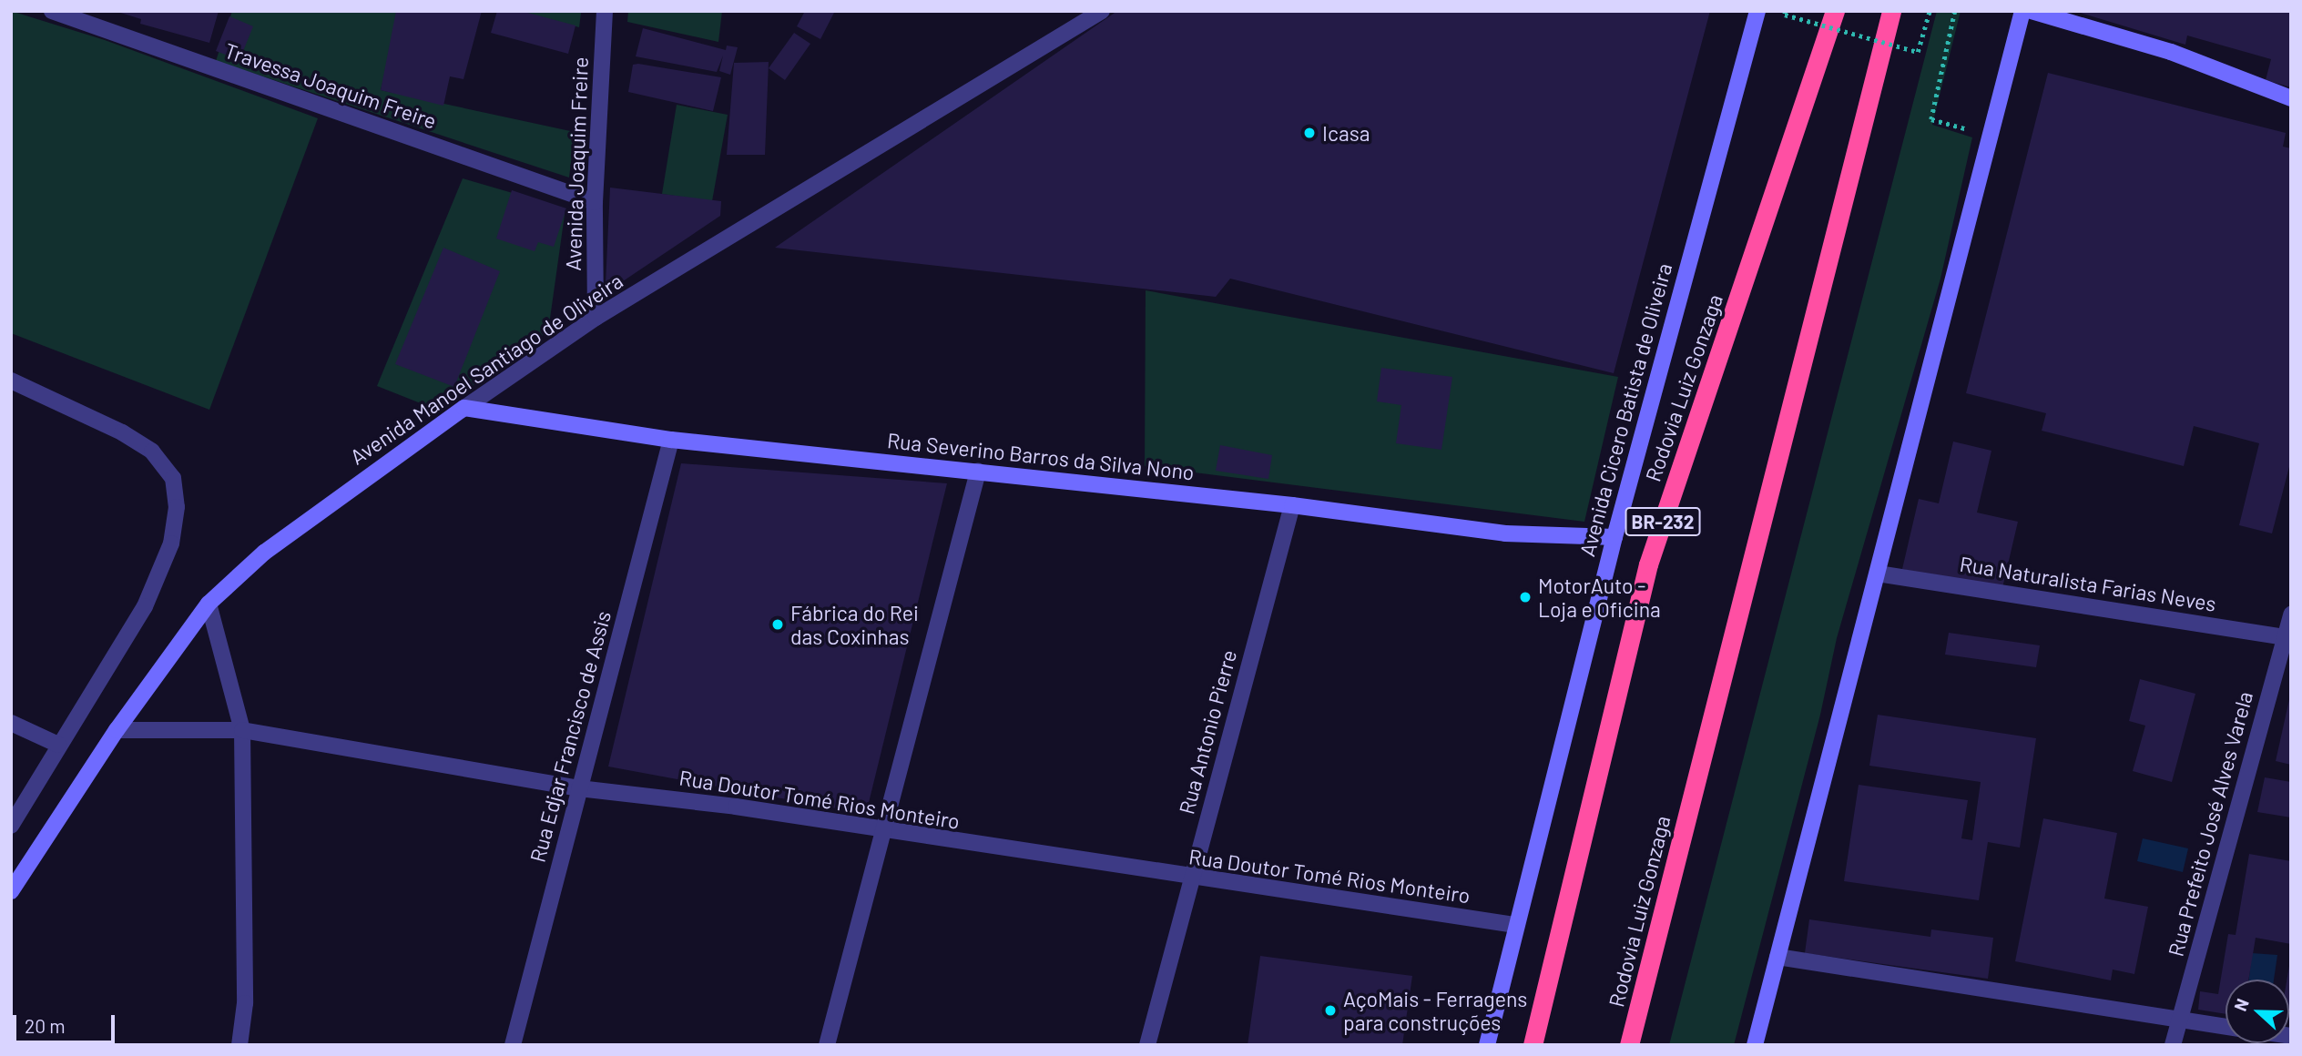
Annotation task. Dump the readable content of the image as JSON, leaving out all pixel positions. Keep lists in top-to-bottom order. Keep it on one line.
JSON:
{"streets":{"highway":["Rodovia Luiz Gonzaga","BR-232"],"main road":["Avenida Manoel Santiago de Oliveira","Avenida Cicero Batista de Oliveira","Rua Severino Barros da Silva Nono"],"street":["Travessa Joaquim Freire","Avenida Joaquim Freire","Rua Naturalista Farias Neves","Rua Antonio Pierre","Rua Edjar Francisco de Assis","Rua Doutor Tomé Rios Monteiro","Rua Prefeito José Alves Varela"]},"crossings":[["Travessa Joaquim Freire","Avenida Joaquim Freire"],["Avenida Joaquim Freire","Avenida Manoel Santiago de Oliveira"],["Avenida Manoel Santiago de Oliveira","Rua Severino Barros da Silva Nono"],["Avenida Manoel Santiago de Oliveira","Rua Doutor Tomé Rios Monteiro"],["Avenida Cicero Batista de Oliveira","Rua Severino Barros da Silva Nono"],["Avenida Cicero Batista de Oliveira","Rua Doutor Tomé Rios Monteiro"],["Rua Severino Barros da Silva Nono","Rua Antonio Pierre"],["Rua Severino Barros da Silva Nono","Rua Edjar Francisco de Assis"],["Rua Naturalista Farias Neves","Rua Prefeito José Alves Varela"],["Rua Antonio Pierre","Rua Doutor Tomé Rios Monteiro"],["Rua Edjar Francisco de Assis","Rua Doutor Tomé Rios Monteiro"]],"places":["Icasa","MotorAuto - Loja e Oficina","Fábrica do Rei das Coxinhas","AçoMais - Ferragens para construções"],"scale_bar":"20 m","north":"left"}
